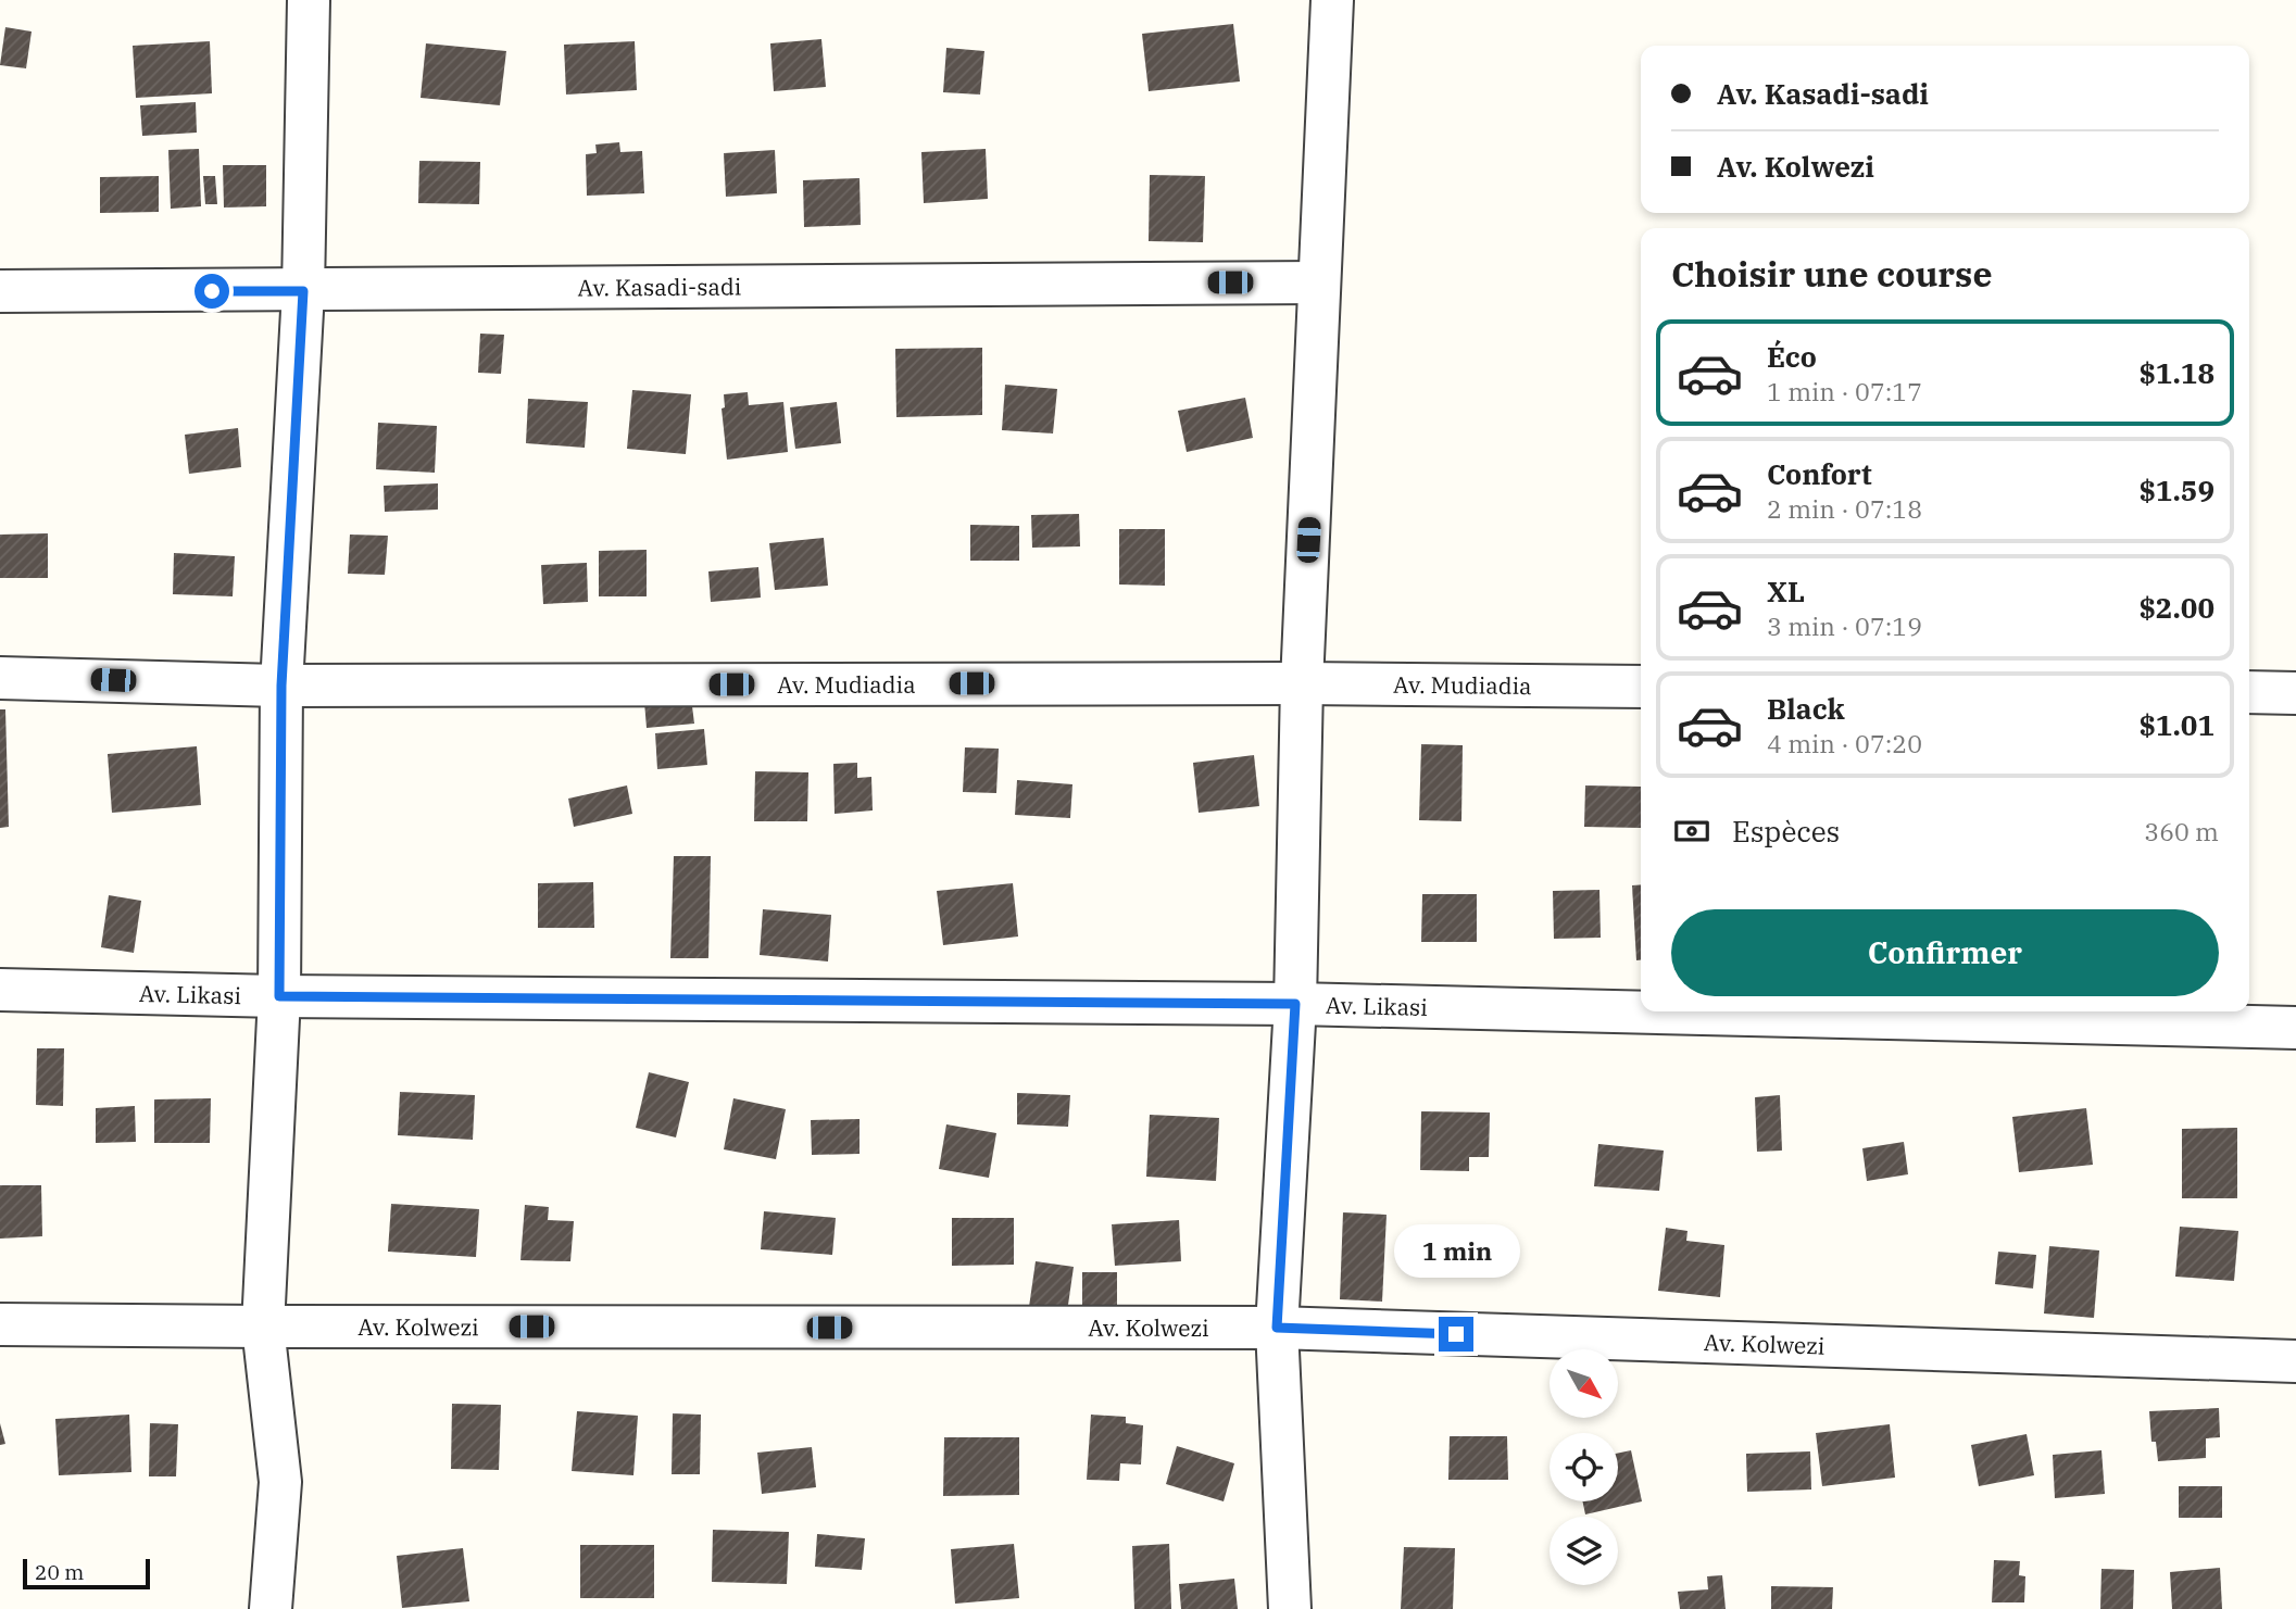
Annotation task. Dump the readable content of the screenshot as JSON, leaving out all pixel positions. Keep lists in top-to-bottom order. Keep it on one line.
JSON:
{"streets":{"street":["Av. Kasadi-sadi","Av. Mudiadia","Av. Likasi","Av. Kolwezi"]},"scale_bar":"20 m","north":"bottom right","page":{"banner":["Av. Kasadi-sadi","Av. Kolwezi"],"heading":"Choisir une course","list":[{"name":"Éco","note":"1 min · 07:17","value":"$1.18"},{"name":"Confort","note":"2 min · 07:18","value":"$1.59"},{"name":"XL","note":"3 min · 07:19","value":"$2.00"},{"name":"Black","note":"4 min · 07:20","value":"$1.01"}],"pay":["Espèces","360 m"],"buttons":"Confirmer","bubble":"1 min","scale":"20 m"}}
